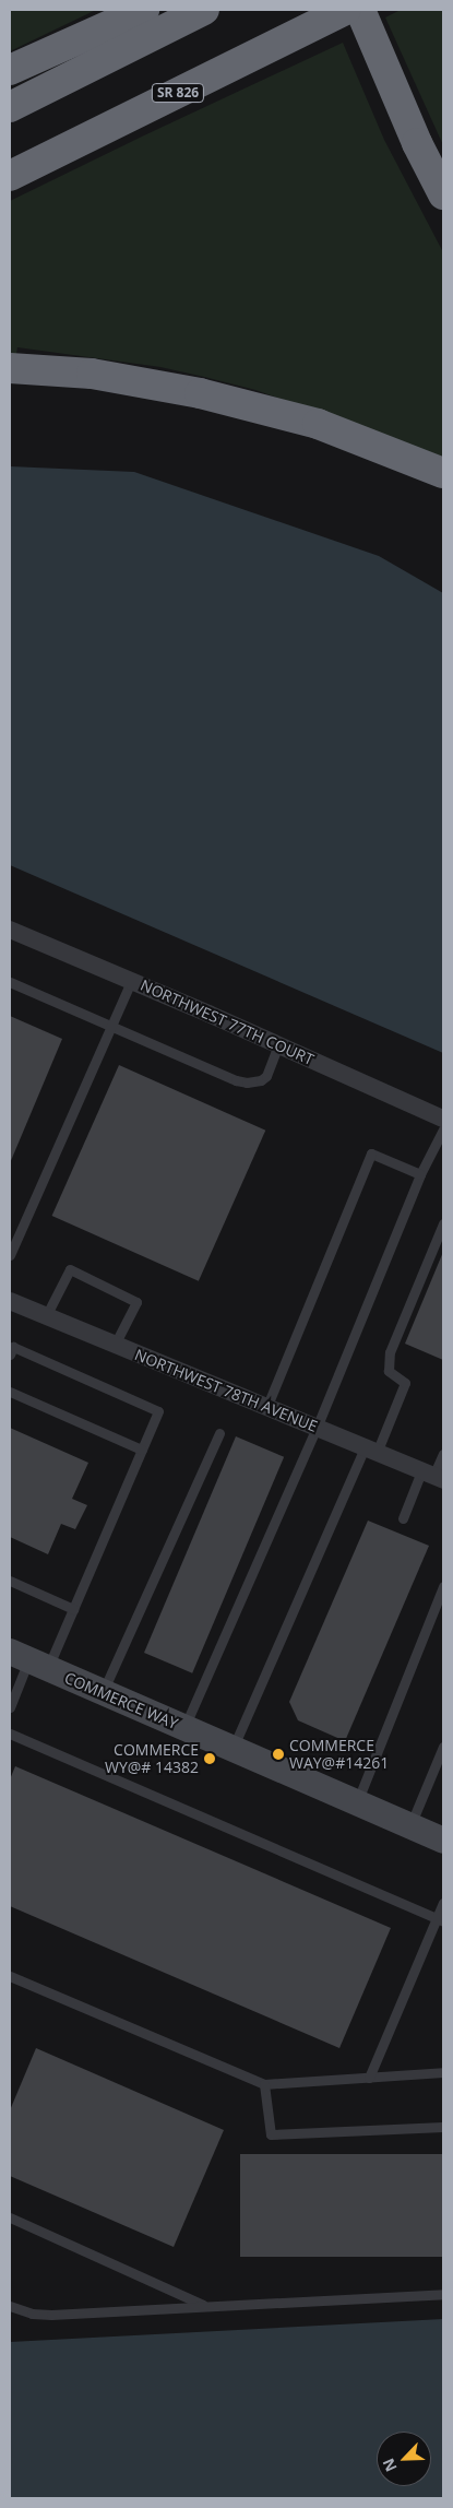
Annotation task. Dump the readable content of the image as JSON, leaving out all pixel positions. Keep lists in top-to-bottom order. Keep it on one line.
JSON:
{"streets":{"highway":["SR 826"],"street":["NORTHWEST 77TH COURT","NORTHWEST 78TH AVENUE","COMMERCE WAY"]},"places":["COMMERCE WAY@#14261","COMMERCE WY@# 14382"],"north":"bottom left"}
